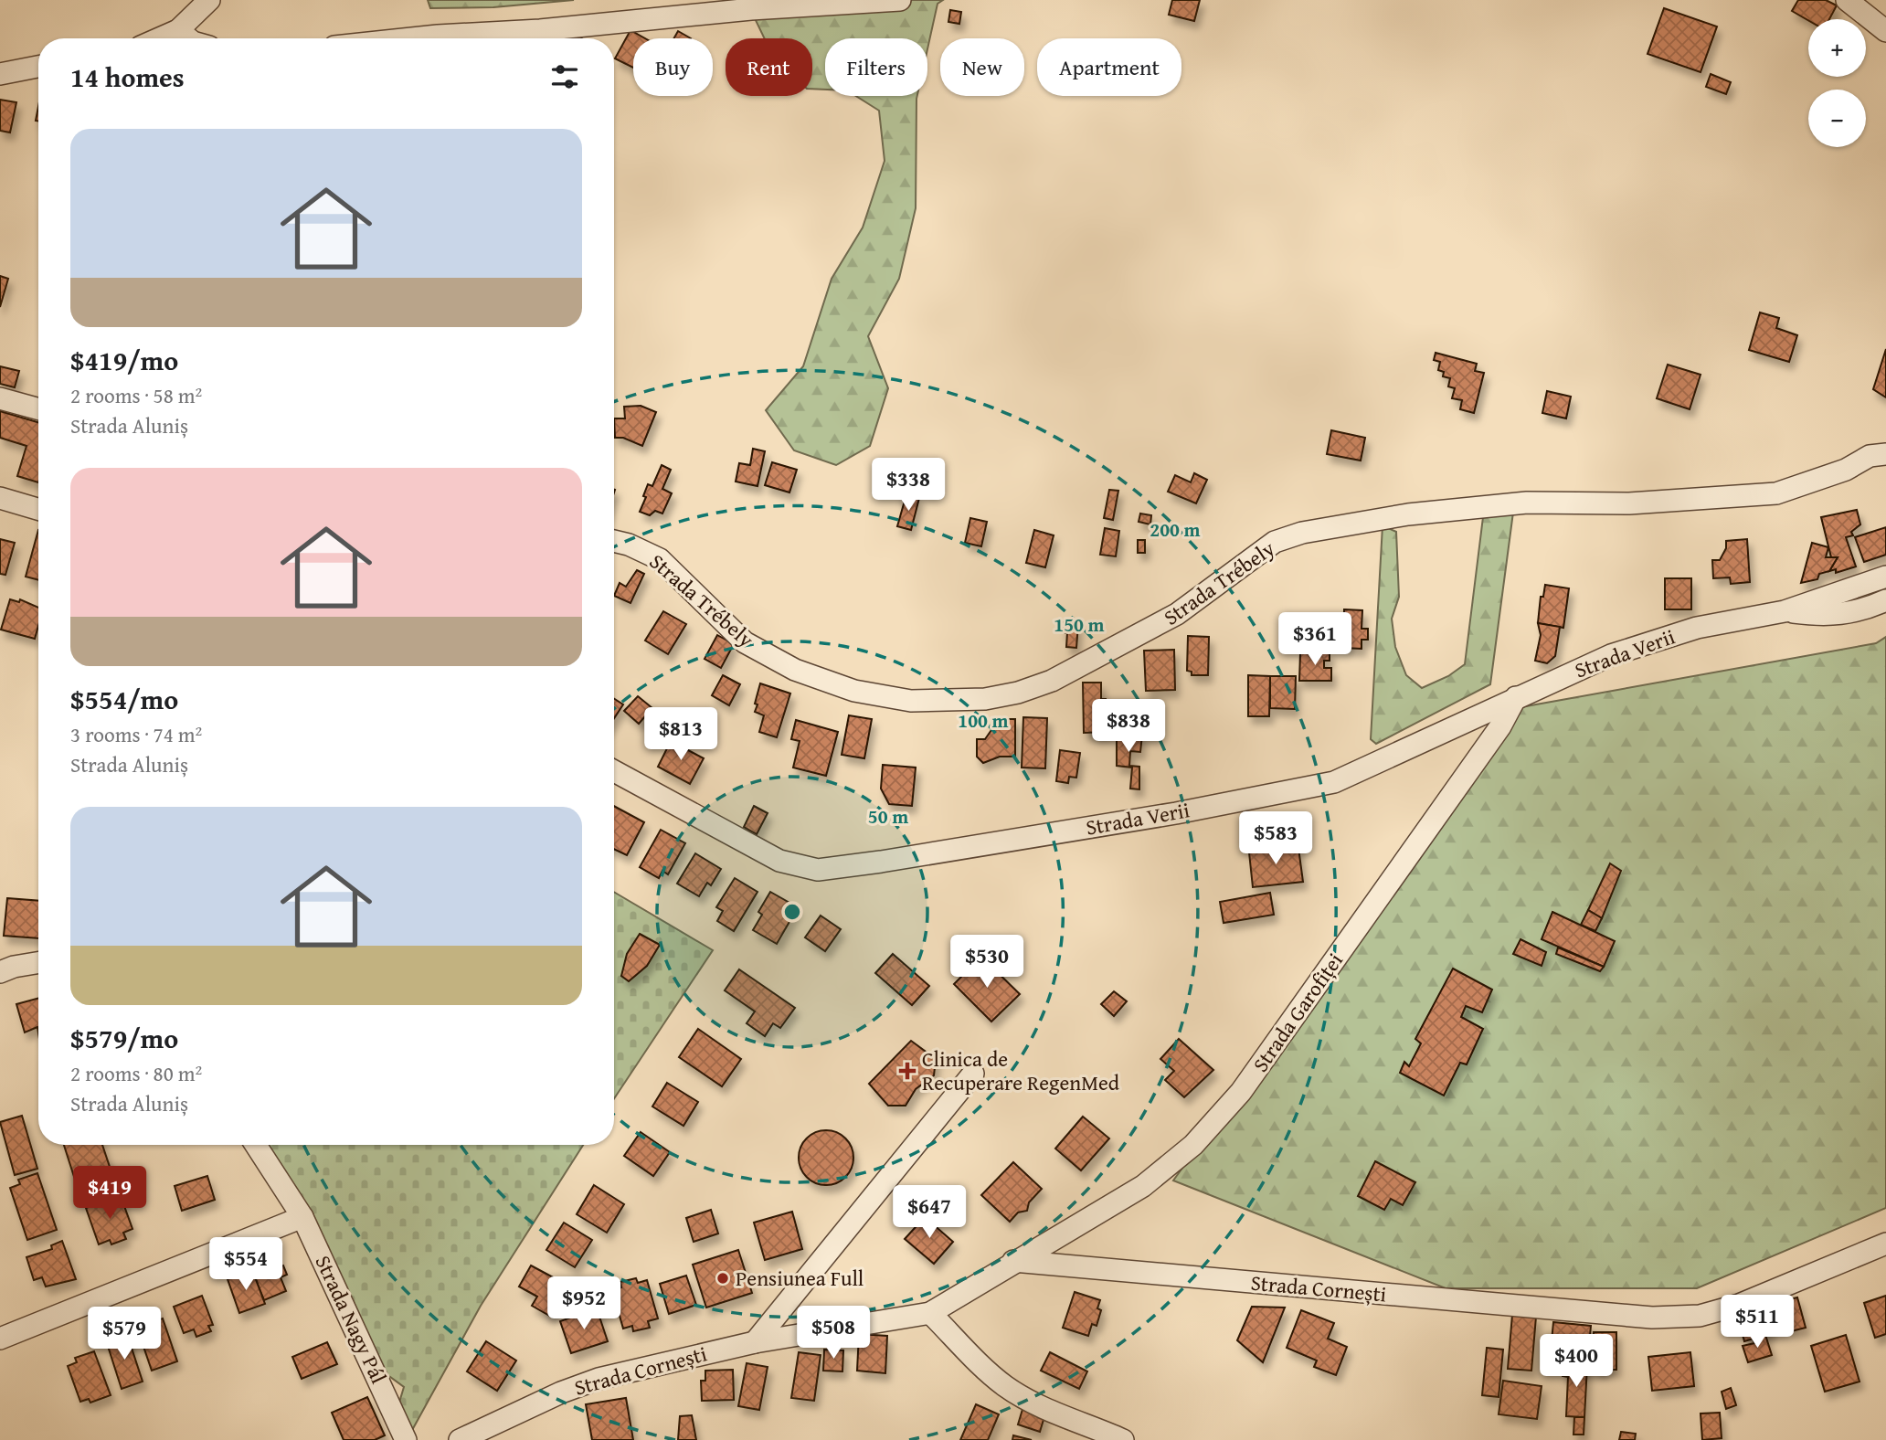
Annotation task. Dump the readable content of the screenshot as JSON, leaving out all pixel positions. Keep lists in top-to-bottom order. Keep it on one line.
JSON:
{"streets":{"street":["Strada Trébely","Strada Verii","Strada Garofiței","Strada Cornești","Strada Nagy Pál"]},"crossings":[["Strada Verii","Strada Garofiței"],["Strada Garofiței","Strada Cornești"]],"places":{"health":["Clinica de Recuperare RegenMed"],"other":["Pensiunea Full"]},"page":{"map_buttons":["+","−"],"chip":["Buy","Rent","Filters","New","Apartment"],"heading":"14 homes","list":[{"name":"$419/mo","note":"2 rooms · 58 m² · Strada Aluniș"},{"name":"$554/mo","note":"3 rooms · 74 m² · Strada Aluniș"},{"name":"$579/mo","note":"2 rooms · 80 m² · Strada Aluniș"}],"price":["$338","$361","$838","$813","$583","$530","$419","$647","$554","$952","$511","$508","$579","$400"]},"rings":["200 m","150 m","100 m","50 m"]}
